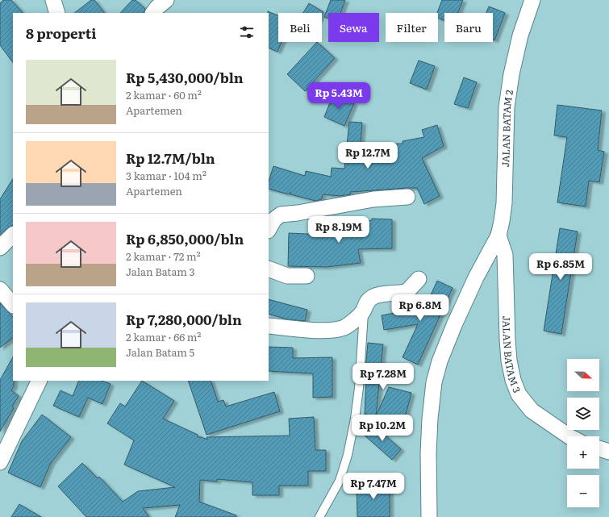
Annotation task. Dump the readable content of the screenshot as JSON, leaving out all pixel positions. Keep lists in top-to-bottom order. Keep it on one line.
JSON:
{"streets":{"street":["JALAN BATAM 2","JALAN BATAM 3"]},"crossings":[["JALAN BATAM 2","JALAN BATAM 3"]],"north":"right","page":{"chip":["Beli","Sewa","Filter","Baru"],"heading":"8 properti","list":[{"name":"Rp 5,430,000/bln","note":"2 kamar · 60 m² · Apartemen"},{"name":"Rp 12.7M/bln","note":"3 kamar · 104 m² · Apartemen"},{"name":"Rp 6,850,000/bln","note":"2 kamar · 72 m² · Jalan Batam 3"},{"name":"Rp 7,280,000/bln","note":"2 kamar · 66 m² · Jalan Batam 5"}],"price":["Rp 5.43M","Rp 12.7M","Rp 8.19M","Rp 6.85M","Rp 6.8M","Rp 7.28M","Rp 10.2M","Rp 7.47M"],"map_buttons":["+","−"]}}
